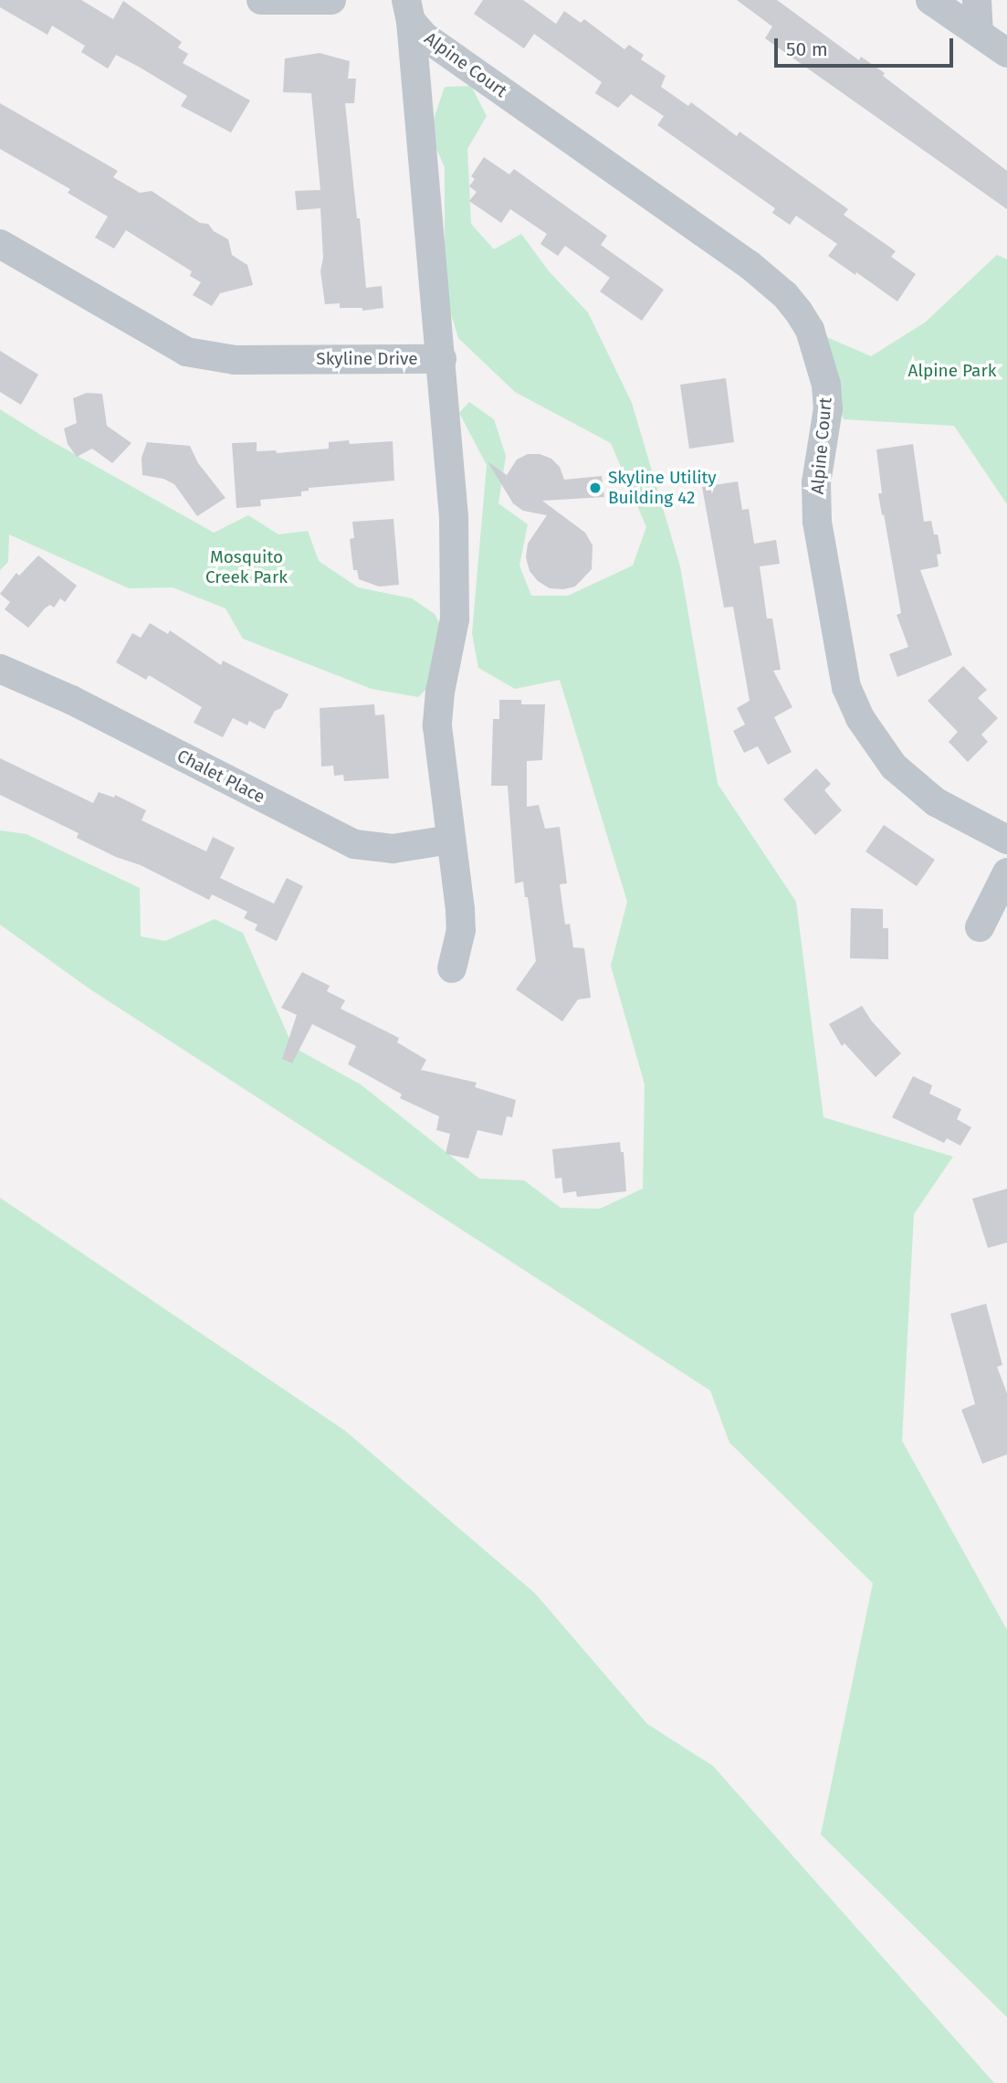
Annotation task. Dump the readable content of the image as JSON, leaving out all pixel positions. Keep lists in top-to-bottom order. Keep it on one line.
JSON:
{"streets":{"street":["Alpine Court","Skyline Drive","Chalet Place"]},"crossings":[["Alpine Court","Skyline Drive"]],"parks":["Alpine Park","Mosquito Creek Park"],"places":["Skyline Utility Building 42"],"scale_bar":"50 m"}
